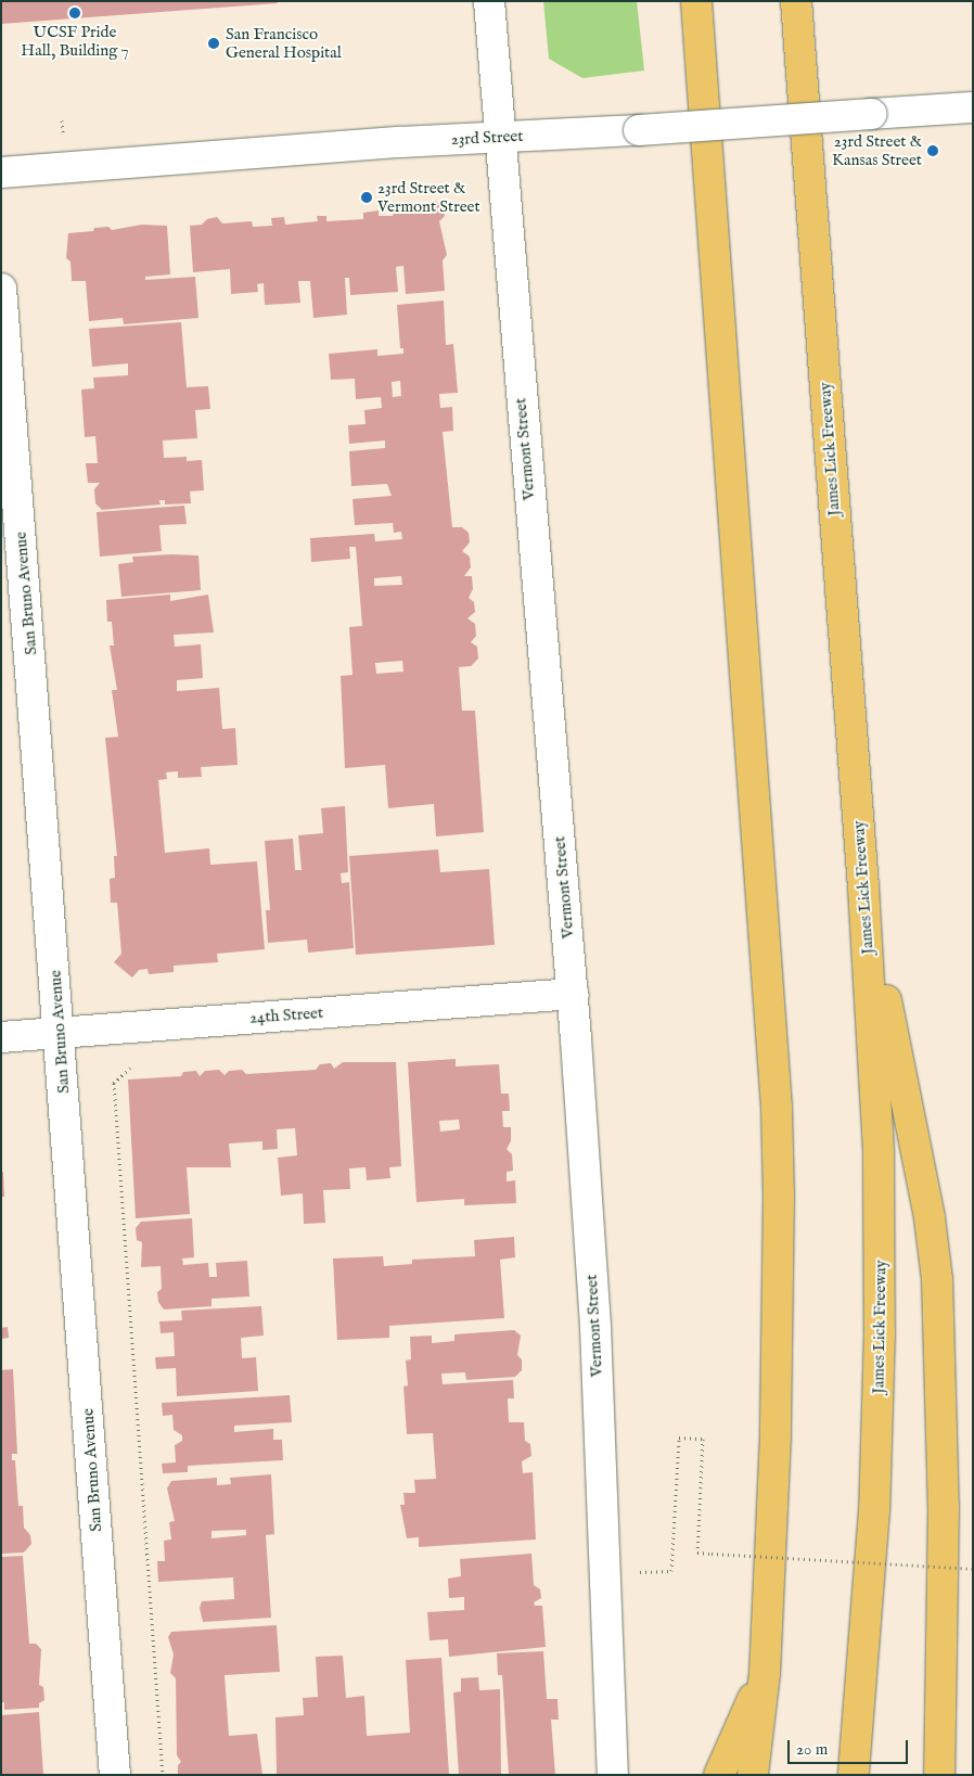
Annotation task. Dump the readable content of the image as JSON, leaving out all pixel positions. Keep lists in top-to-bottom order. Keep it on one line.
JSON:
{"streets":{"highway":["James Lick Freeway"],"street":["23rd Street","Vermont Street","San Bruno Avenue","24th Street"]},"crossings":[["23rd Street","Vermont Street"],["Vermont Street","24th Street"],["San Bruno Avenue","24th Street"]],"places":["UCSF Pride Hall, Building 7","San Francisco General Hospital","23rd Street & Kansas Street","23rd Street & Vermont Street"],"scale_bar":"20 m"}
